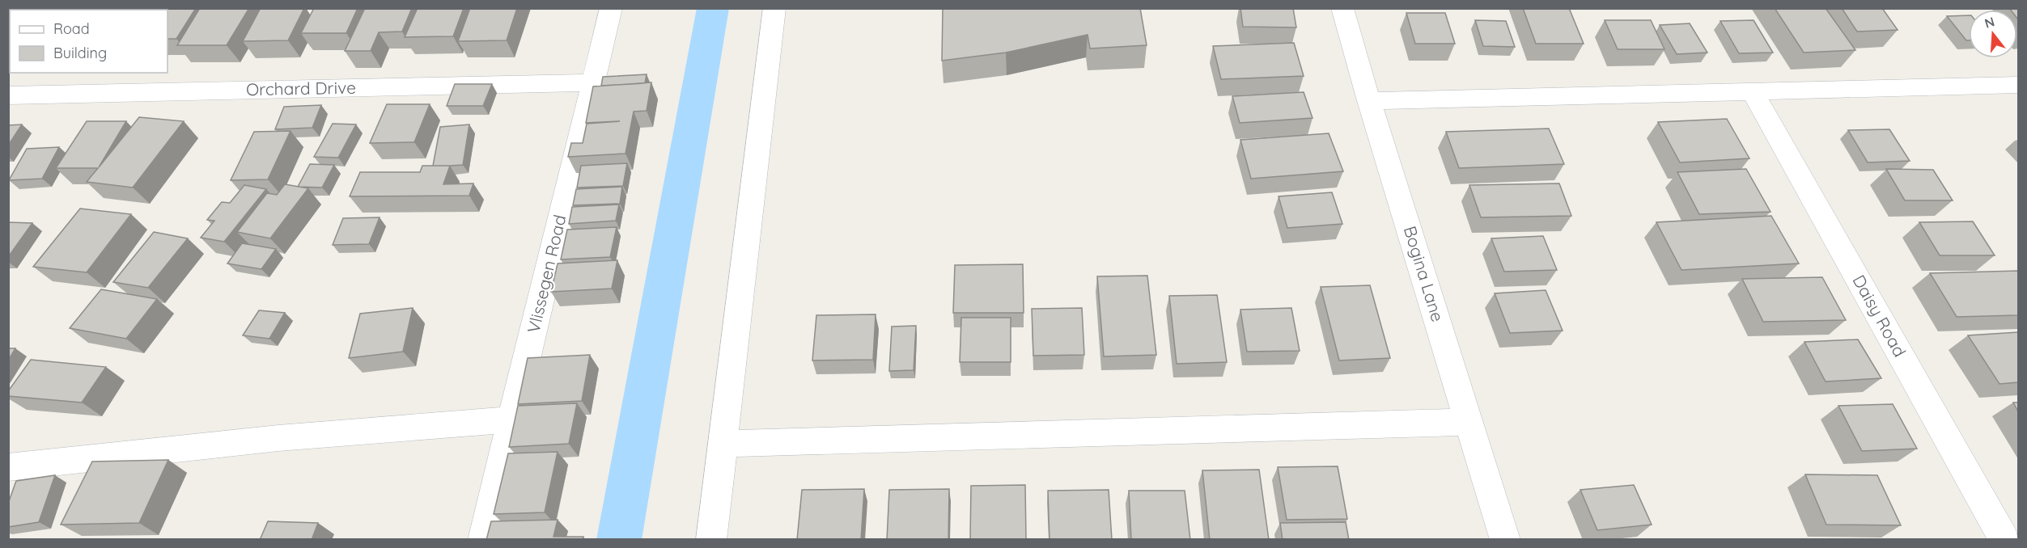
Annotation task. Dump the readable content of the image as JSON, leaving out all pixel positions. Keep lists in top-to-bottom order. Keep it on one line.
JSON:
{"streets":{"street":["Orchard Drive","Vlissegen Road","Bogina Lane","Daisy Road"]},"crossings":[["Orchard Drive","Vlissegen Road"]],"legend":["Road","Building"],"north":"top"}
